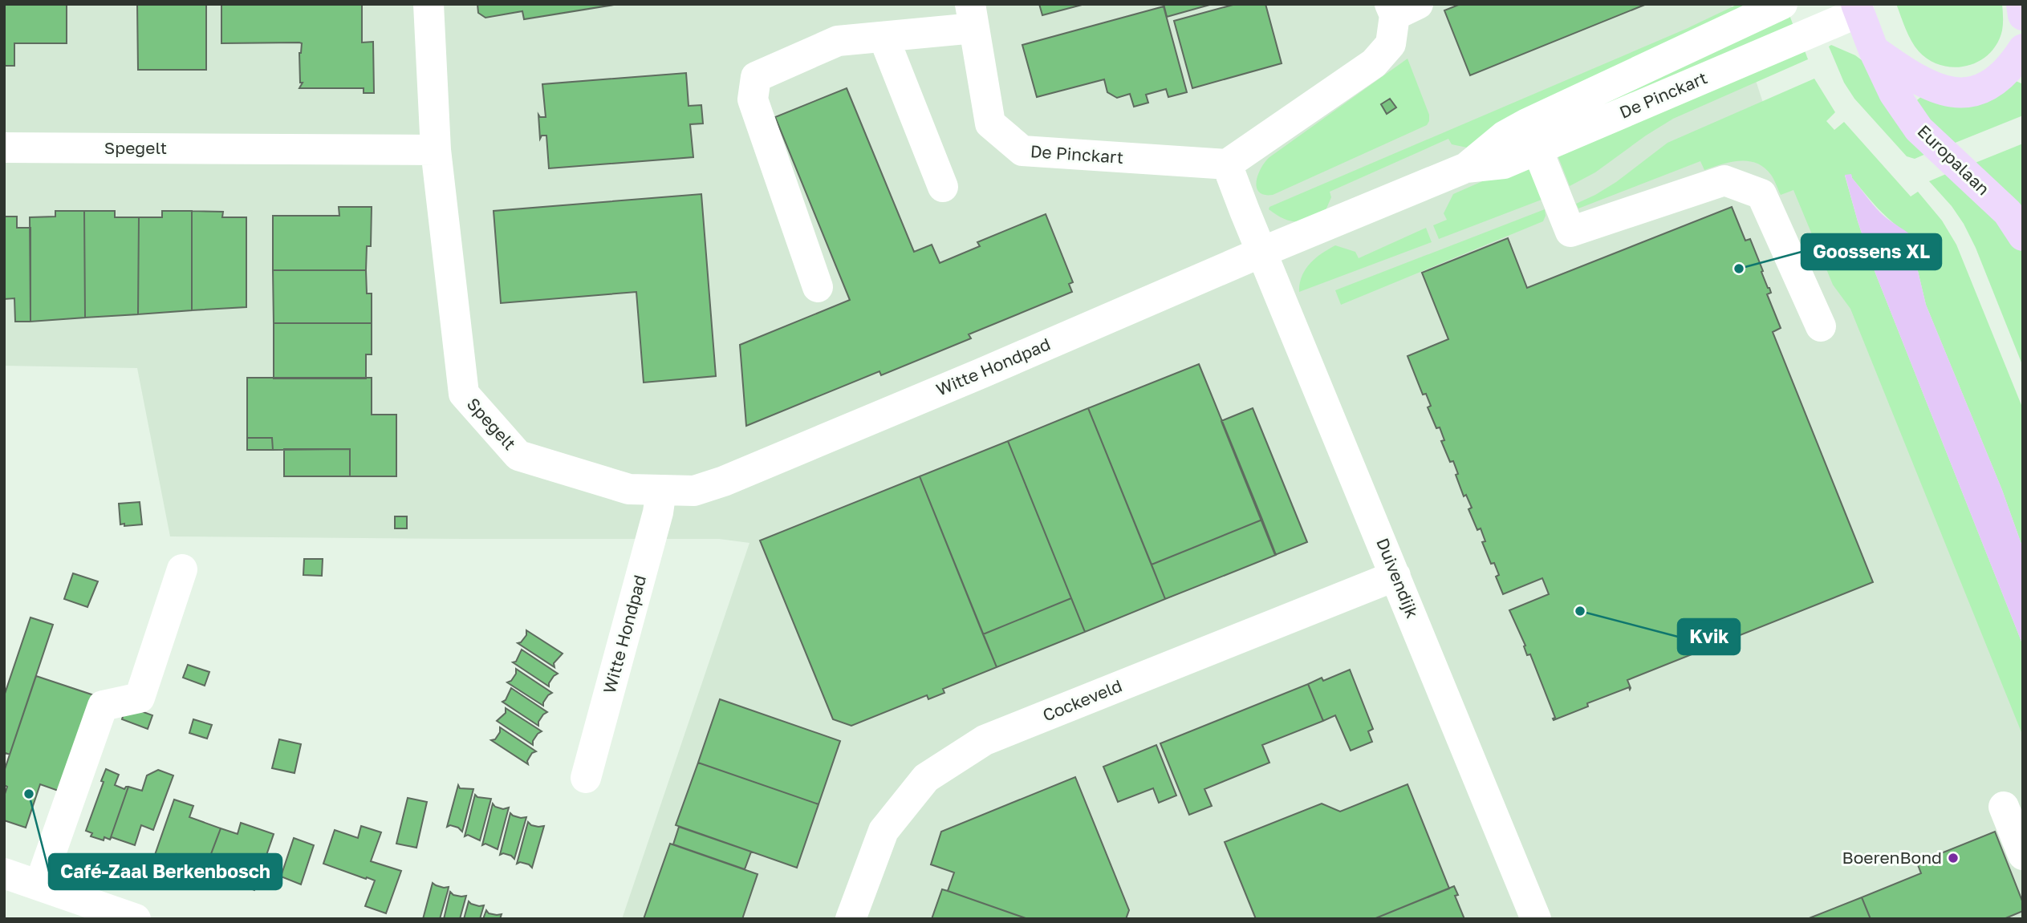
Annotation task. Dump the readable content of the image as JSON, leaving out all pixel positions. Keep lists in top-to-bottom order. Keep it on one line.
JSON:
{"streets":{"main road":["Europalaan"],"street":["De Pinckart","Spegelt","Witte Hondpad","Duivendijk","Cockeveld"]},"crossings":[["De Pinckart","Europalaan"],["De Pinckart","Witte Hondpad"],["De Pinckart","Duivendijk"],["Spegelt","Witte Hondpad"],["Witte Hondpad","Duivendijk"],["Duivendijk","Cockeveld"]],"places":["Goossens XL","Kvik","Café-Zaal Berkenbosch","BoerenBond"]}
